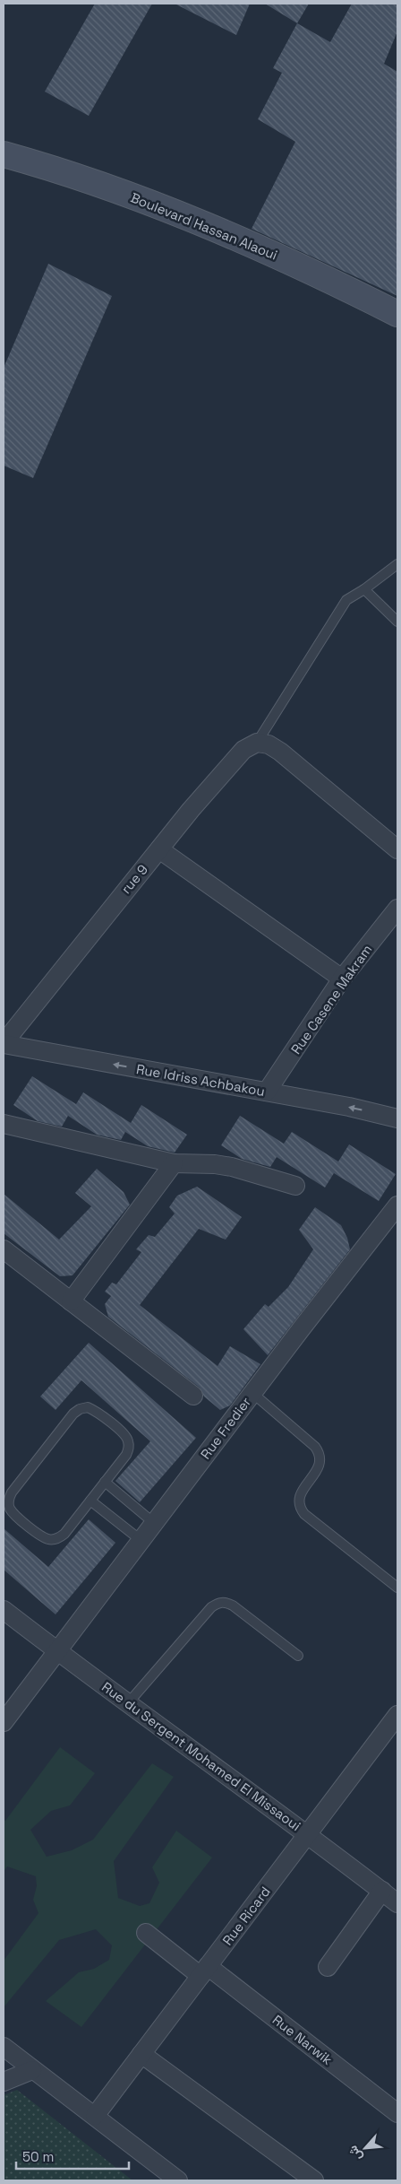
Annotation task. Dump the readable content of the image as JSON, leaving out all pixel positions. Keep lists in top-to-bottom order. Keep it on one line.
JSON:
{"streets":{"street":["Boulevard Hassan Alaoui","rue 9","Rue Casene Makram","Rue Idriss Achbakou","Rue Fredier","Rue du Sergent Mohamed El Missaoui","Rue Ricard","Rue Narwik"]},"crossings":[["rue 9","Rue Idriss Achbakou"],["Rue Casene Makram","Rue Idriss Achbakou"],["Rue Fredier","Rue du Sergent Mohamed El Missaoui"],["Rue du Sergent Mohamed El Missaoui","Rue Ricard"],["Rue Ricard","Rue Narwik"]],"scale_bar":"50 m","north":"bottom left"}
